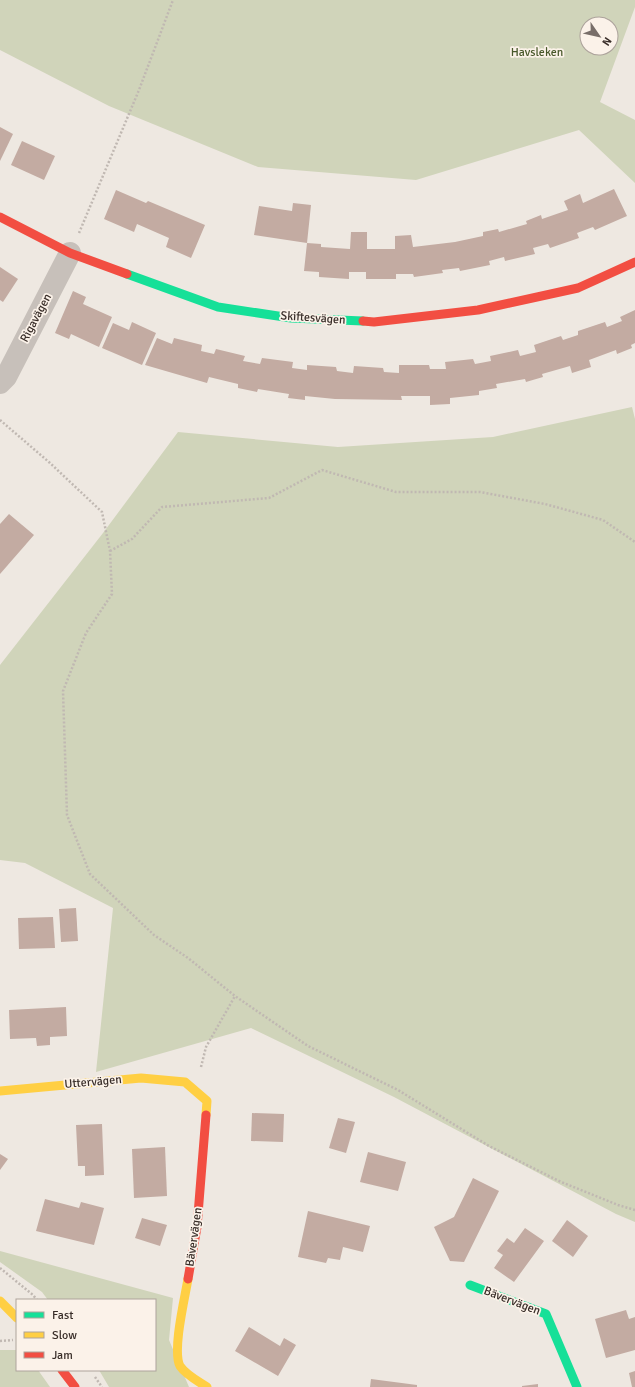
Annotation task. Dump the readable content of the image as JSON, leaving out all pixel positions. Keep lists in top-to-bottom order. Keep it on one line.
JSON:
{"streets":{"street":["Rigavägen","Skiftesvägen","Uttervägen","Bävervägen"]},"crossings":[["Rigavägen","Skiftesvägen"],["Uttervägen","Bävervägen"]],"parks":["Havsleken"],"legend":["Fast","Slow","Jam"],"north":"bottom right"}
